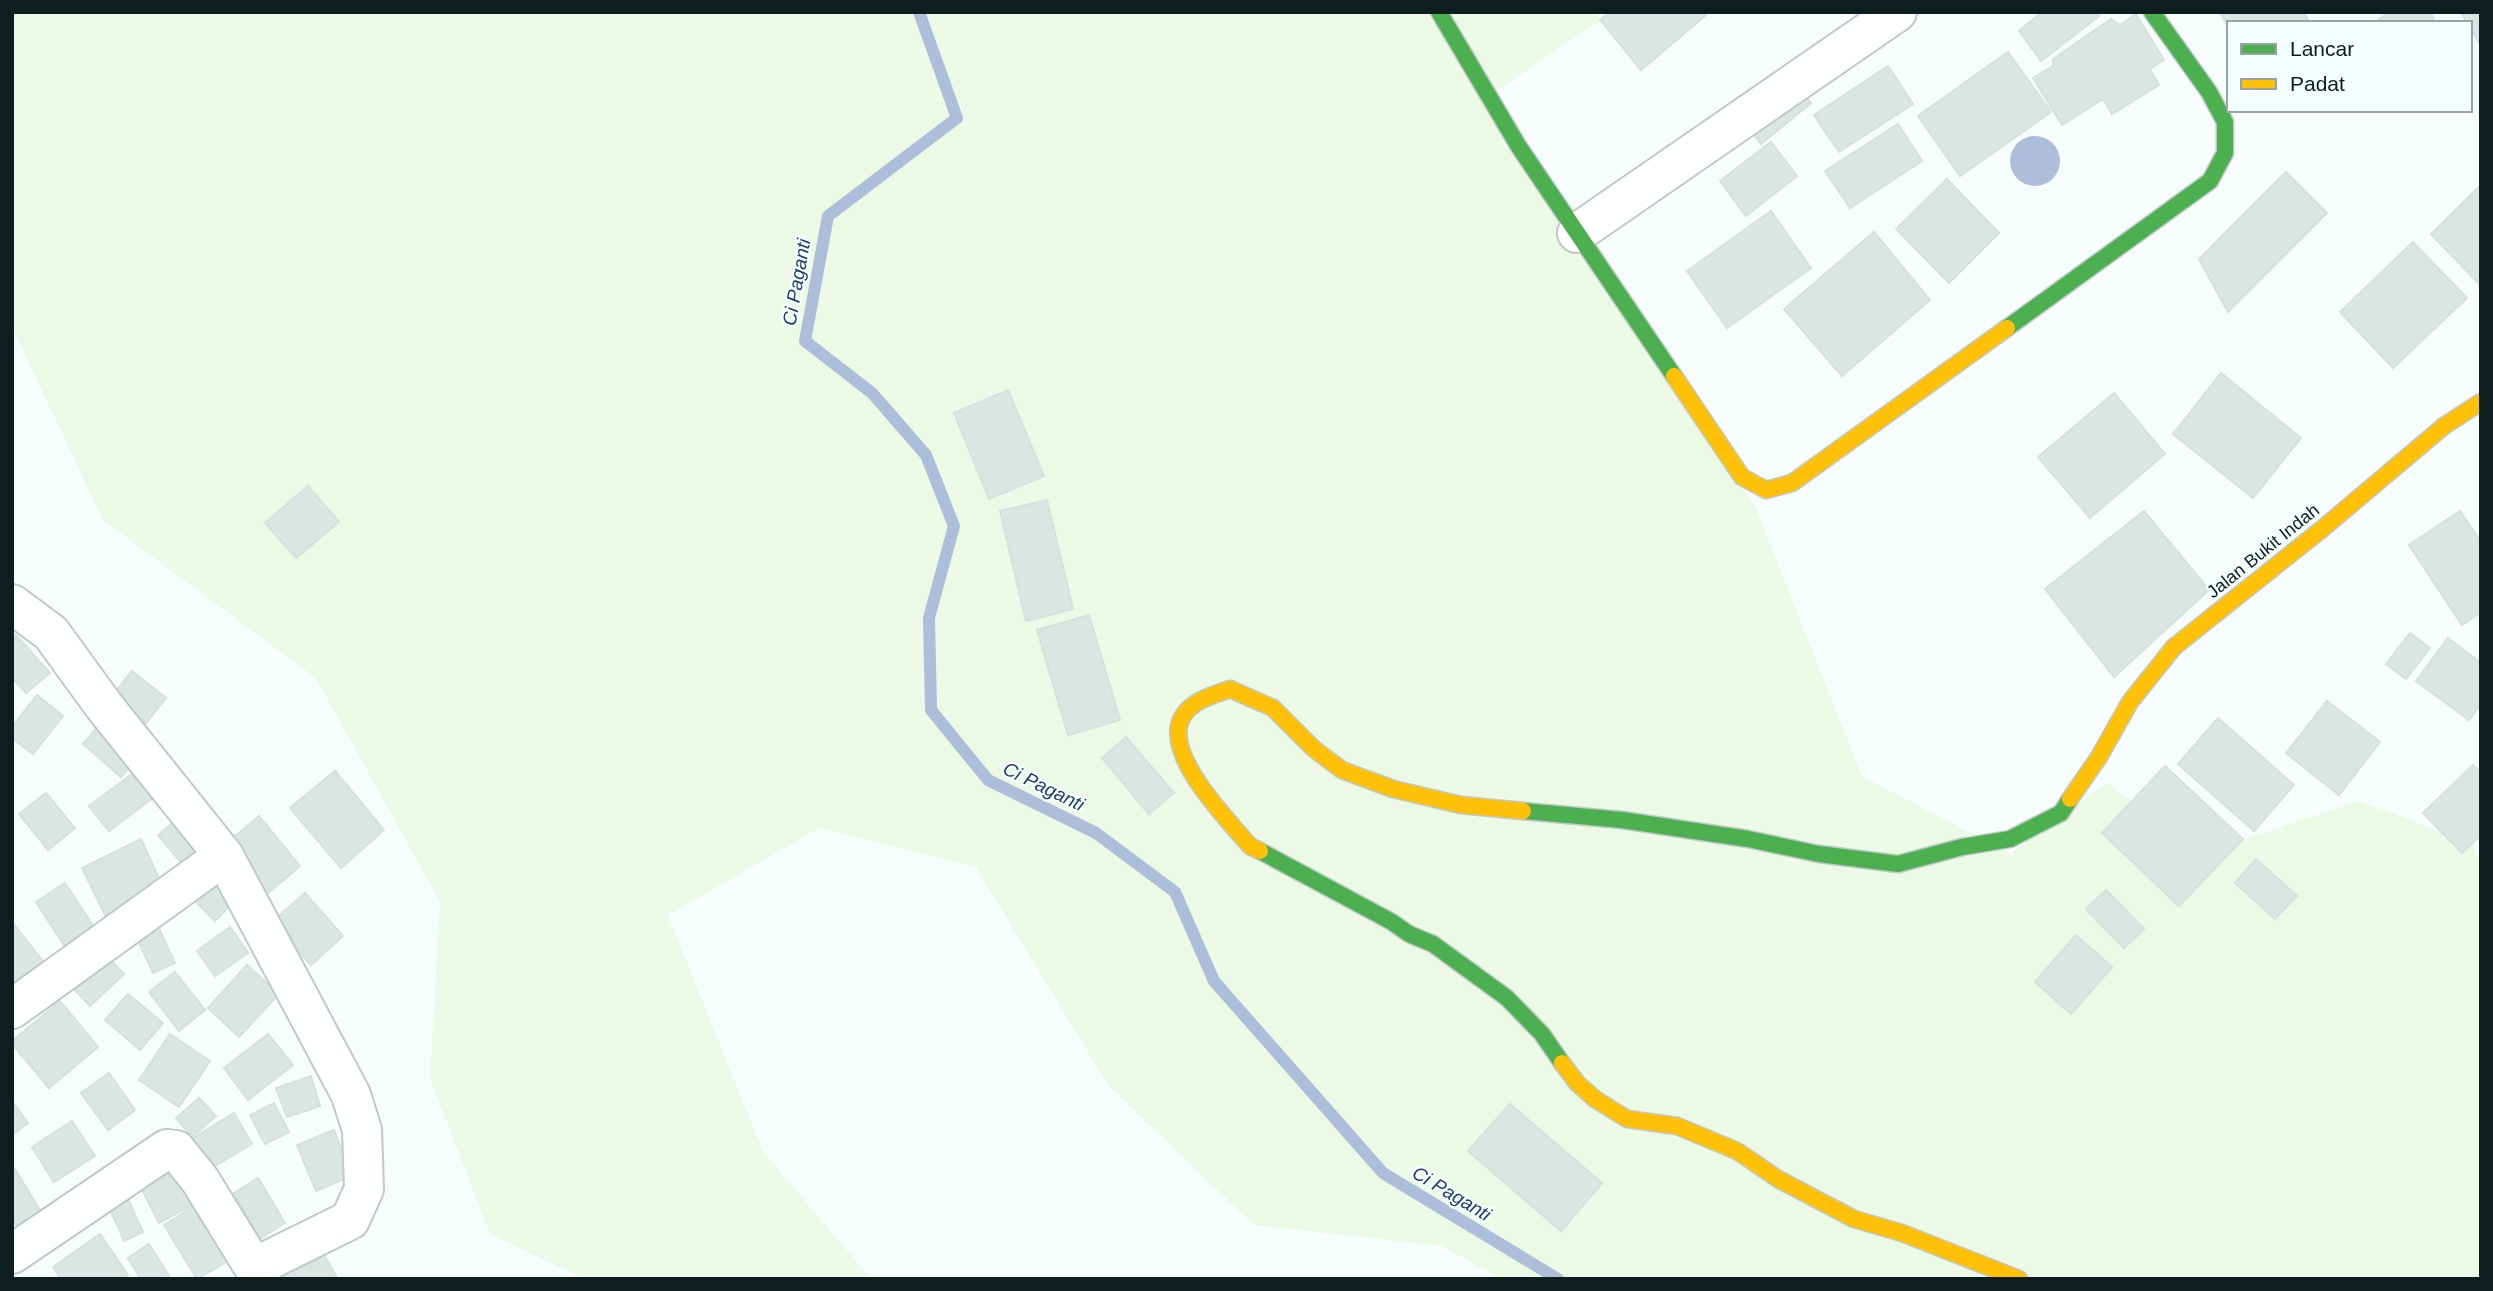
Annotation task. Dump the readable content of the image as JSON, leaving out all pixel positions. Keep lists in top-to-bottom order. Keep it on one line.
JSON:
{"streets":{"street":["Jalan Bukit Indah"]},"water":["Ci Paganti"],"legend":["Lancar","Padat"]}
